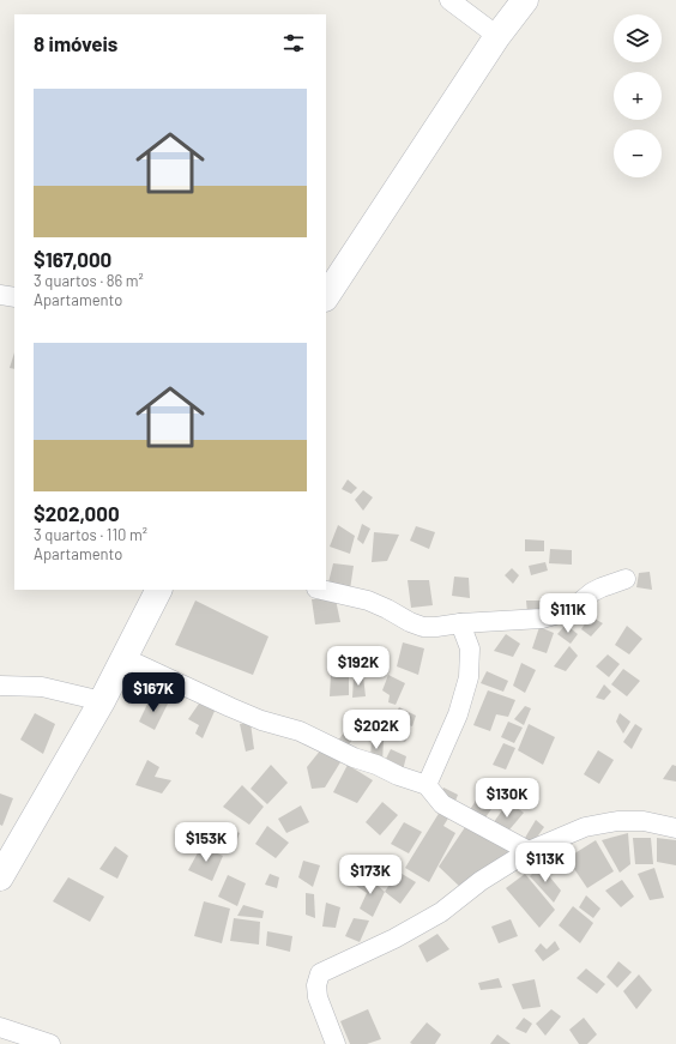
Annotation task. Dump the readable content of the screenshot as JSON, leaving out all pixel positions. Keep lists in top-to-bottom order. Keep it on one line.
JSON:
{"page":{"map_buttons":["+","−"],"heading":"8 imóveis","list":[{"name":"$167,000","note":"3 quartos · 86 m² · Apartamento"},{"name":"$202,000","note":"3 quartos · 110 m² · Apartamento"}],"price":["$111K","$192K","$167K","$202K","$130K","$153K","$113K","$173K"]}}
